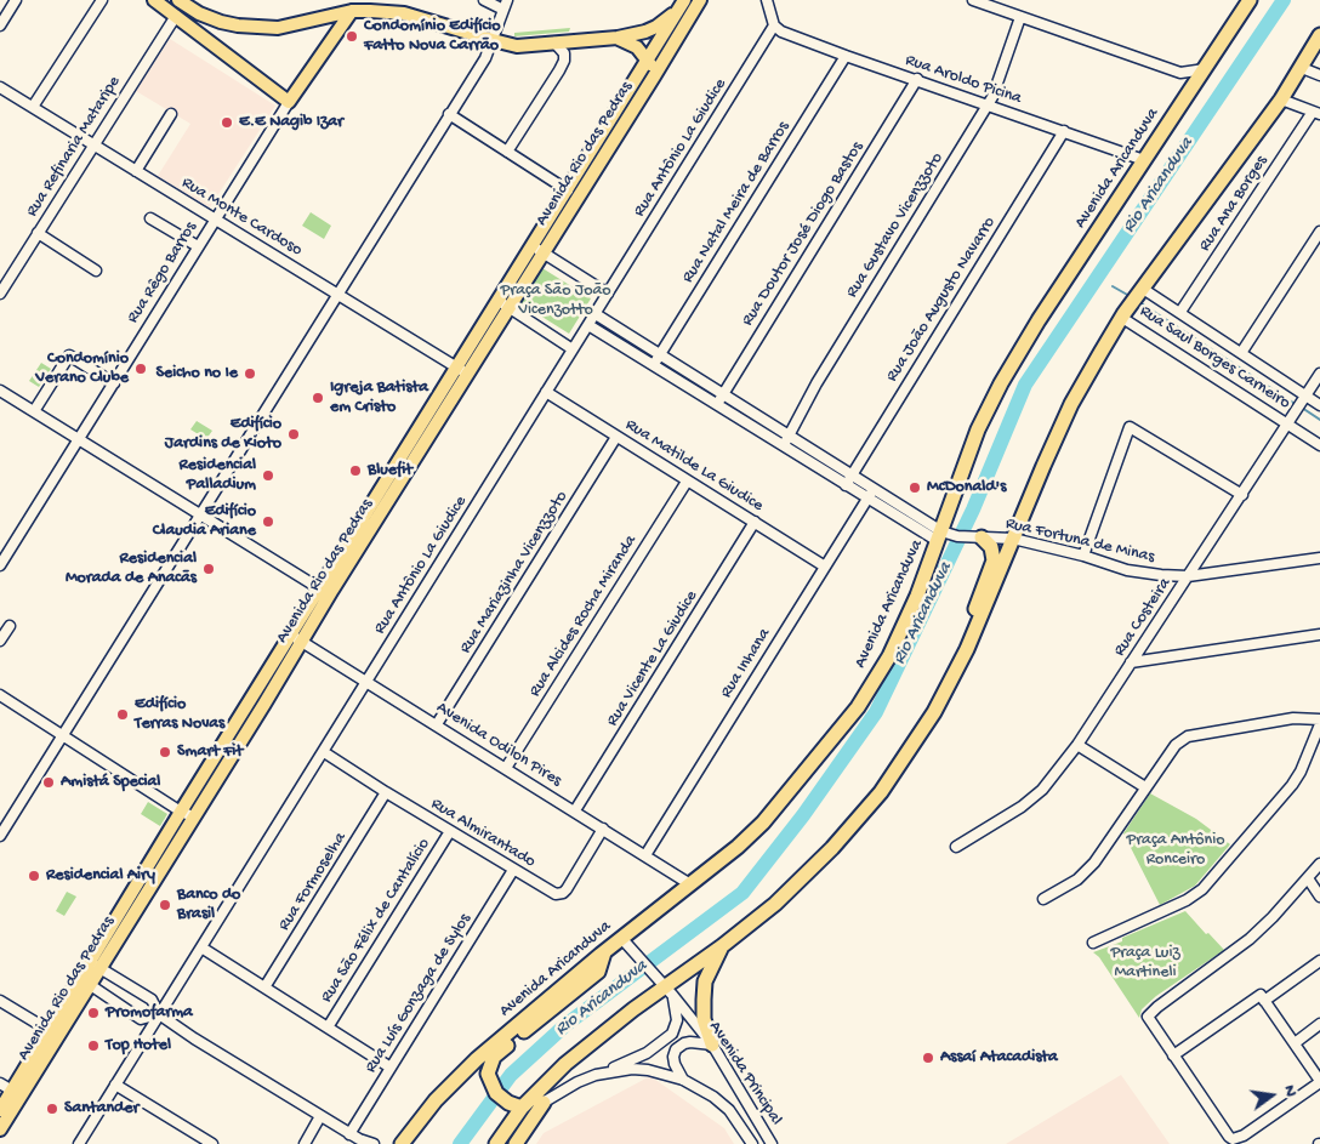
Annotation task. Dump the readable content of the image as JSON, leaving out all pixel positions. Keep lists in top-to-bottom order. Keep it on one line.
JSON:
{"streets":{"highway":["Avenida Aricanduva"],"main road":["Avenida Rio das Pedras","Rua Rêgo Barros"],"street":["Rua Aroldo Picina","Rua Refinaria Mataripe","Rua Antônio La Giudice","Rua Natal Meira de Barros","Rua Ana Borges","Rua Monte Cardoso","Rua Gustavo Vicenzzoto","Rua Doutor José Diogo Bastos","Rua João Augusto Navarro","Rua Saul Borges Carneiro","Rua Matilde La Giudice","Rua Fortuna de Minas","Rua Mariazinha Vicenzzoto","Rua Alcides Rocha Miranda","Rua Costeira","Rua Vicente La Giudice","Rua Inhana","Avenida Odilon Pires","Rua Almirantado","Rua Formoselha","Rua São Félix de Cantalício","Rua Luís Gonzaga de Sylos","Avenida Principal"]},"crossings":[["Rua Aroldo Picina","Rua Antônio La Giudice"],["Rua Aroldo Picina","Avenida Aricanduva"],["Rua Aroldo Picina","Rua Natal Meira de Barros"],["Rua Aroldo Picina","Rua Gustavo Vicenzzoto"],["Rua Aroldo Picina","Rua Doutor José Diogo Bastos"],["Rua Aroldo Picina","Rua João Augusto Navarro"],["Rua Refinaria Mataripe","Rua Monte Cardoso"],["Rua Antônio La Giudice","Rua Matilde La Giudice"],["Rua Antônio La Giudice","Avenida Odilon Pires"],["Rua Antônio La Giudice","Rua Almirantado"],["Avenida Rio das Pedras","Rua Monte Cardoso"],["Avenida Rio das Pedras","Avenida Odilon Pires"],["Avenida Aricanduva","Rua Fortuna de Minas"],["Avenida Aricanduva","Avenida Odilon Pires"],["Avenida Aricanduva","Avenida Principal"],["Rua Monte Cardoso","Rua Rêgo Barros"],["Rua Saul Borges Carneiro","Rua Costeira"],["Rua Matilde La Giudice","Rua Mariazinha Vicenzzoto"],["Rua Matilde La Giudice","Rua Alcides Rocha Miranda"],["Rua Matilde La Giudice","Rua Vicente La Giudice"],["Rua Matilde La Giudice","Rua Inhana"],["Rua Fortuna de Minas","Rua Costeira"],["Rua Mariazinha Vicenzzoto","Avenida Odilon Pires"],["Rua Alcides Rocha Miranda","Avenida Odilon Pires"],["Rua Vicente La Giudice","Avenida Odilon Pires"],["Rua Inhana","Avenida Odilon Pires"],["Avenida Odilon Pires","Rua Almirantado"],["Rua Almirantado","Rua Formoselha"],["Rua Almirantado","Rua São Félix de Cantalício"],["Rua Almirantado","Rua Luís Gonzaga de Sylos"]],"water":["Rio Aricanduva"],"parks":["Praça São João Vicenzotto","Praça Antônio Ronceiro","Praça Luiz Martineli"],"places":["Condomínio Edifício Fatto Nova Carrão","E.E Nagib Izar","Condomínio Verano Clube","Seicho no Ie","Igreja Batista em Cristo","Edifício Jardins de Kioto","Bluefit","Residencial Palladium","McDonald's","Edifício Claudia Ariane","Residencial Morada de Anacãs","Edifício Terras Novas","Smart Fit","Amistá Special","Residencial Airy","Banco do Brasil","Promofarma","Top Hotel","Assaí Atacadista","Santander"],"north":"right"}
